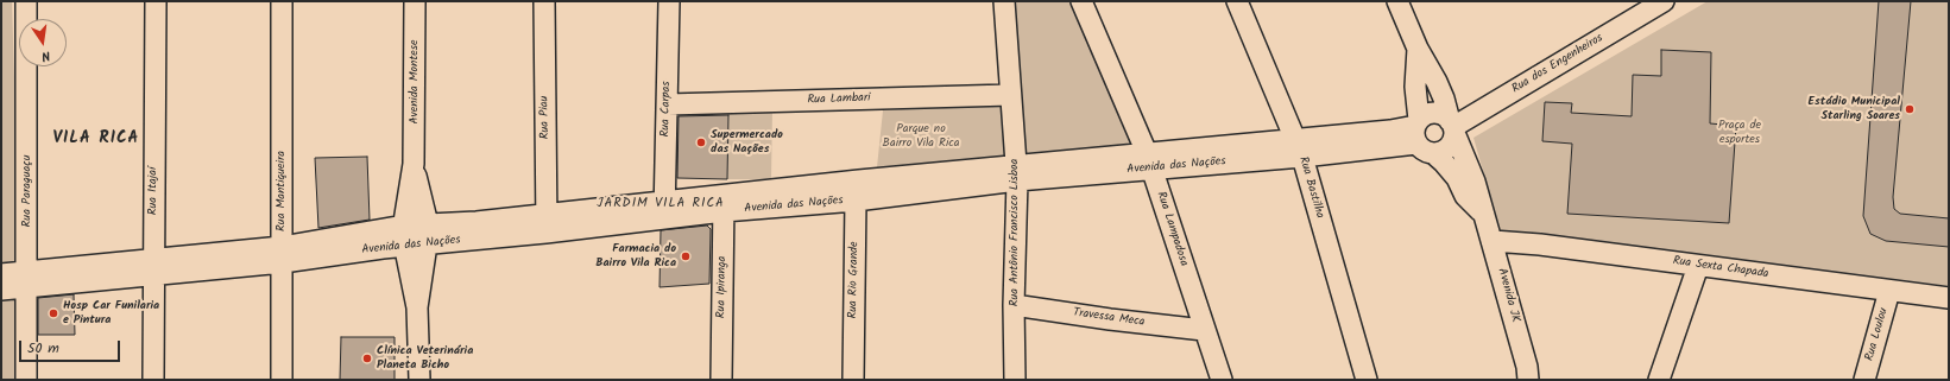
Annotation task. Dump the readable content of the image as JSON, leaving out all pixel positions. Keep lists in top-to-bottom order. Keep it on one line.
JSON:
{"streets":{"street":["Rua dos Engenheiros","Avenida Montese","Rua Lambari","Rua Carpas","Rua Piau","Avenida das Nações","Rua Bastilha","Rua Paraguaçu","Rua Itajaí","Rua Mantiqueira","Rua Lampadosa","Rua Antônio Francisco Lisboa","Rua Sexta Chapada","Rua Rio Grande","Rua Ipiranga","Avenida JK","Travessa Meca","Rua Loulou"]},"crossings":[["Rua dos Engenheiros","Avenida das Nações"],["Rua dos Engenheiros","Avenida JK"],["Avenida Montese","Avenida das Nações"],["Rua Lambari","Rua Carpas"],["Rua Lambari","Rua Antônio Francisco Lisboa"],["Rua Carpas","Avenida das Nações"],["Rua Piau","Avenida das Nações"],["Avenida das Nações","Rua Bastilha"],["Avenida das Nações","Rua Paraguaçu"],["Avenida das Nações","Rua Itajaí"],["Avenida das Nações","Rua Mantiqueira"],["Avenida das Nações","Rua Lampadosa"],["Avenida das Nações","Rua Antônio Francisco Lisboa"],["Avenida das Nações","Rua Rio Grande"],["Avenida das Nações","Rua Ipiranga"],["Avenida das Nações","Avenida JK"],["Rua Lampadosa","Travessa Meca"],["Rua Antônio Francisco Lisboa","Travessa Meca"],["Rua Sexta Chapada","Avenida JK"],["Rua Sexta Chapada","Rua Loulou"]],"districts":["VILA RICA","JARDIM VILA RICA"],"parks":["Praça de esportes","Parque no Bairro Vila Rica"],"places":["Estádio Municipal Starling Soares","Supermercado das Nações","Farmacia do Bairro Vila Rica","Hosp Car Funilaria e Pintura","Clínica Veterinária Planeta Bicho"],"scale_bar":"50 m","north":"bottom"}
